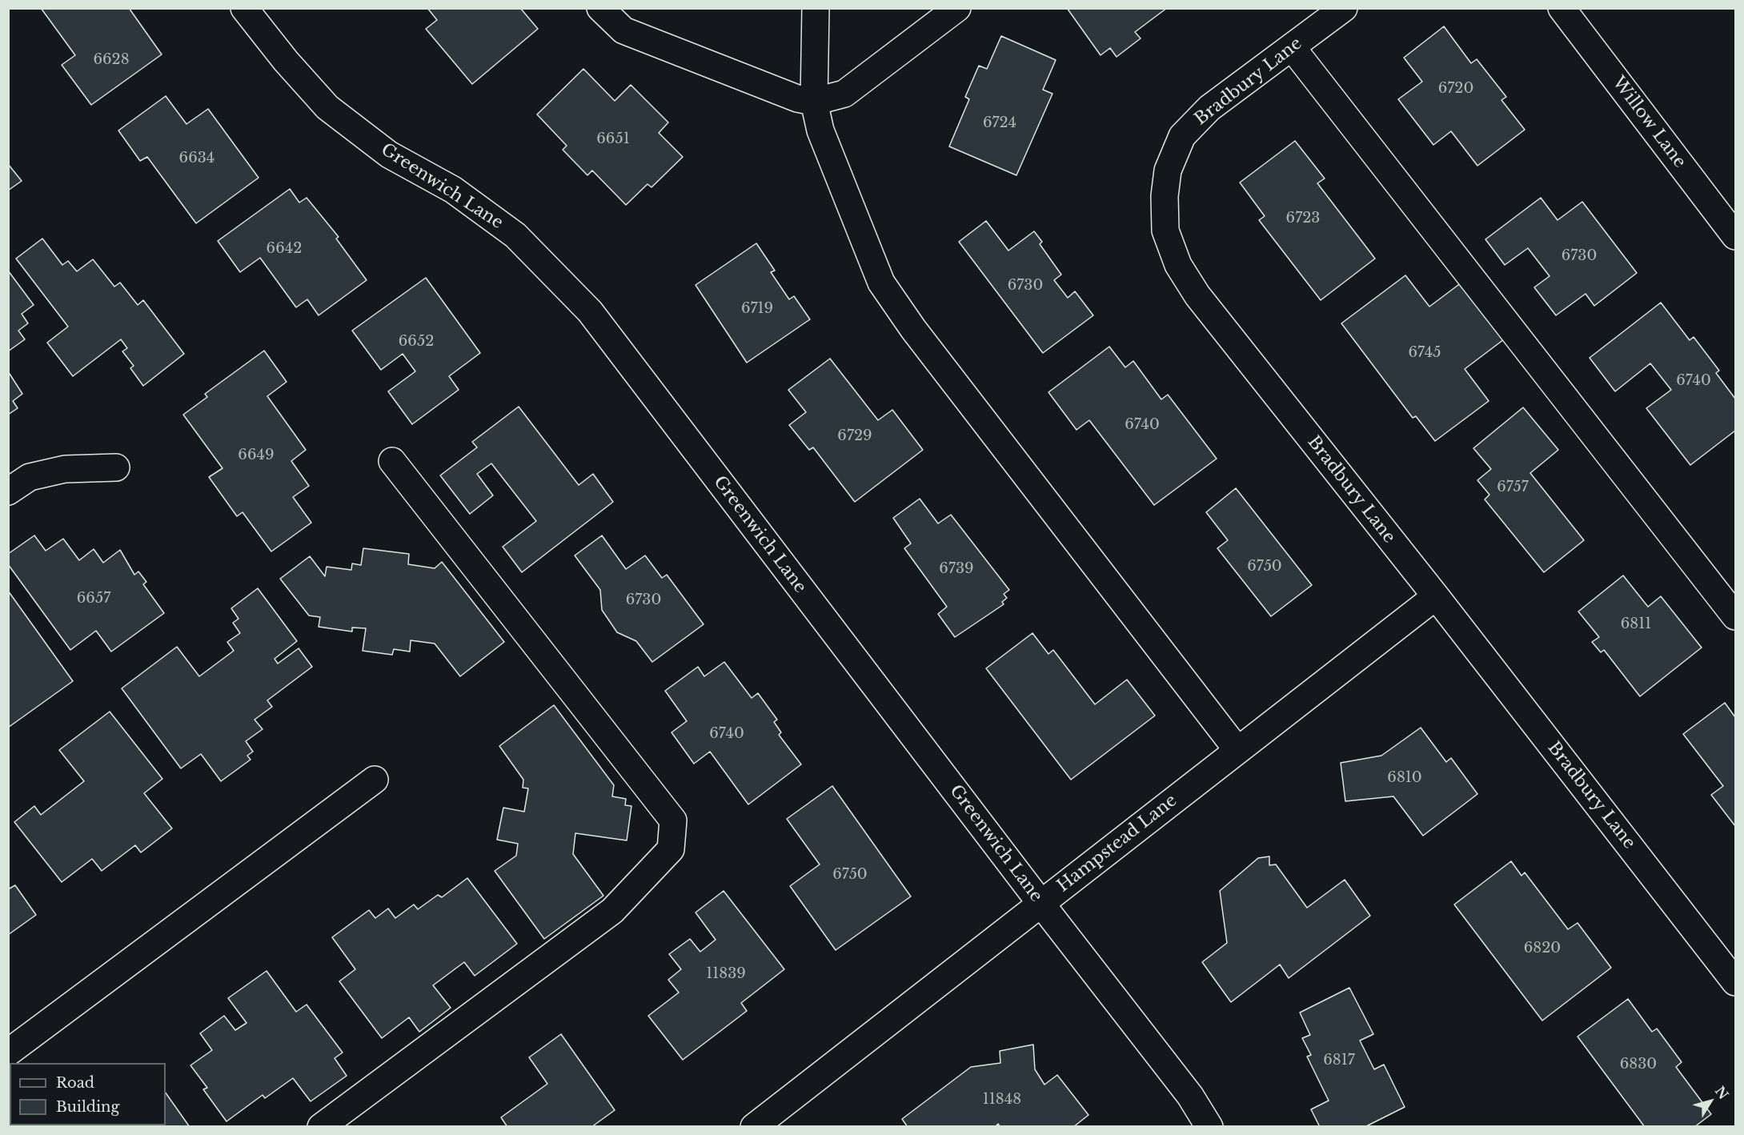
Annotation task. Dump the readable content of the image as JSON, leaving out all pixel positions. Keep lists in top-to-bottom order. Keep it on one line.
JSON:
{"streets":{"street":["Bradbury Lane","Willow Lane","Greenwich Lane","Hampstead Lane"]},"crossings":[["Bradbury Lane","Hampstead Lane"],["Greenwich Lane","Hampstead Lane"]],"house_numbers":["6628","6720","6724","6651","6634","6723","6642","6730","6730","6719","6652","6745","6740","6740","6729","6649","6757","6750","6739","6657","6730","6811","6740","6810","6750","6820","11839","6817","6830","11848"],"legend":["Road","Building"],"north":"top right"}
